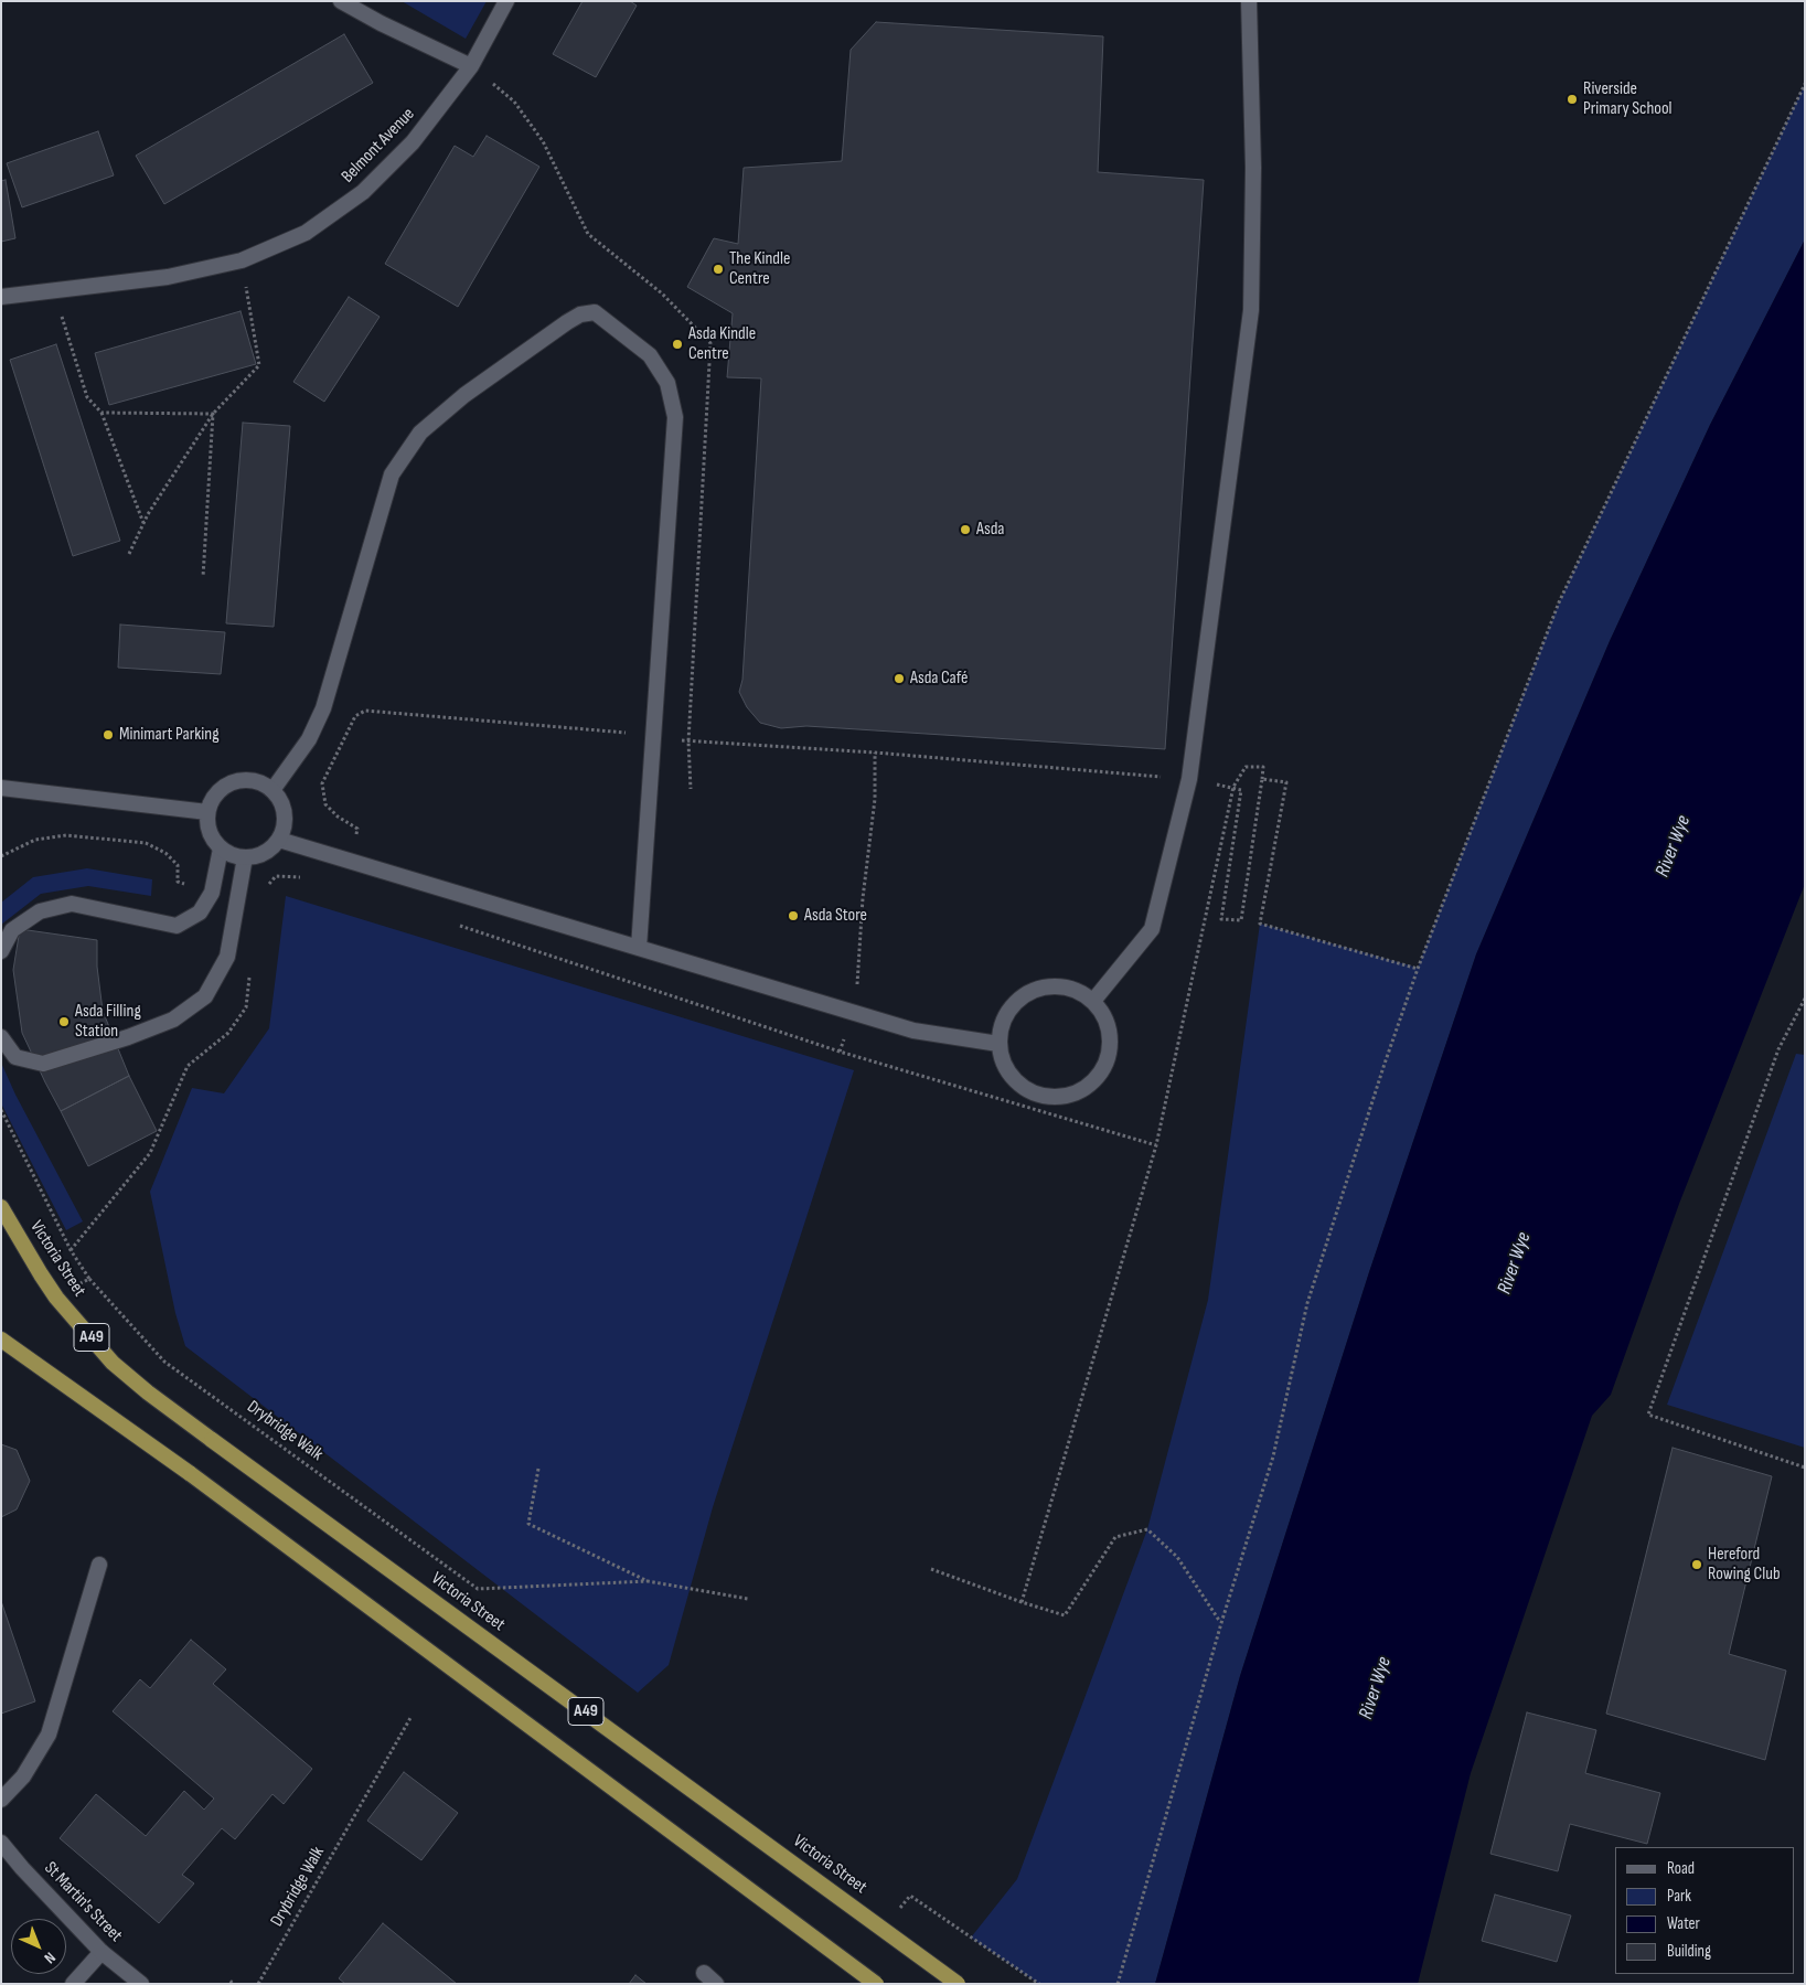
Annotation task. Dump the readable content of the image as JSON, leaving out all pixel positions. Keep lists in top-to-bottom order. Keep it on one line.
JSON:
{"streets":{"highway":["Victoria Street","A49"],"street":["Belmont Avenue","St Martin's Street"],"path":["Drybridge Walk"]},"water":["River Wye"],"places":["Riverside Primary School","The Kindle Centre","Asda Kindle Centre","Asda","Asda Café","Minimart Parking","Asda Store","Asda Filling Station","Hereford Rowing Club"],"legend":["Road","Park","Water","Building"],"north":"bottom right"}
